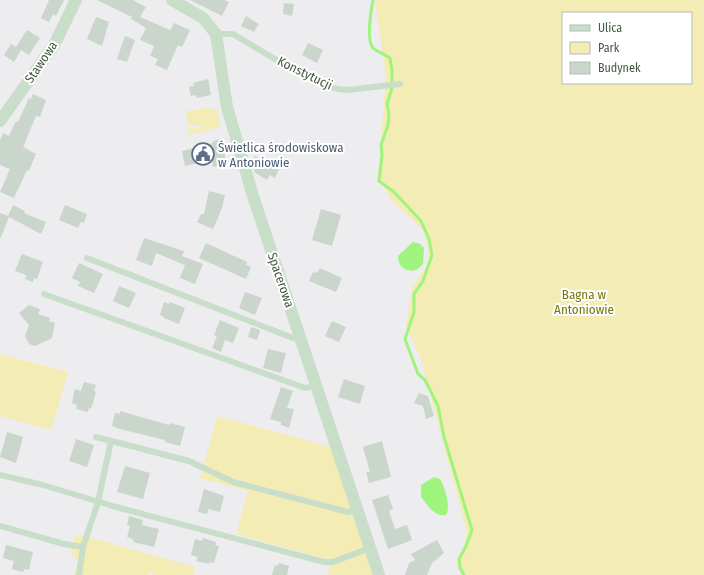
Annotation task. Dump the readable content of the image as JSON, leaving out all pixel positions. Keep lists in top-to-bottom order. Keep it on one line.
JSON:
{"streets":{"street":["Stawowa","Spacerowa"],"lane":["Konstytucji"]},"crossings":[["Konstytucji","Spacerowa"]],"parks":["Bagna w Antoniowie"],"places":{"public building":["Świetlica środowiskowa w Antoniowie"]},"legend":["Ulica","Park","Budynek"]}
